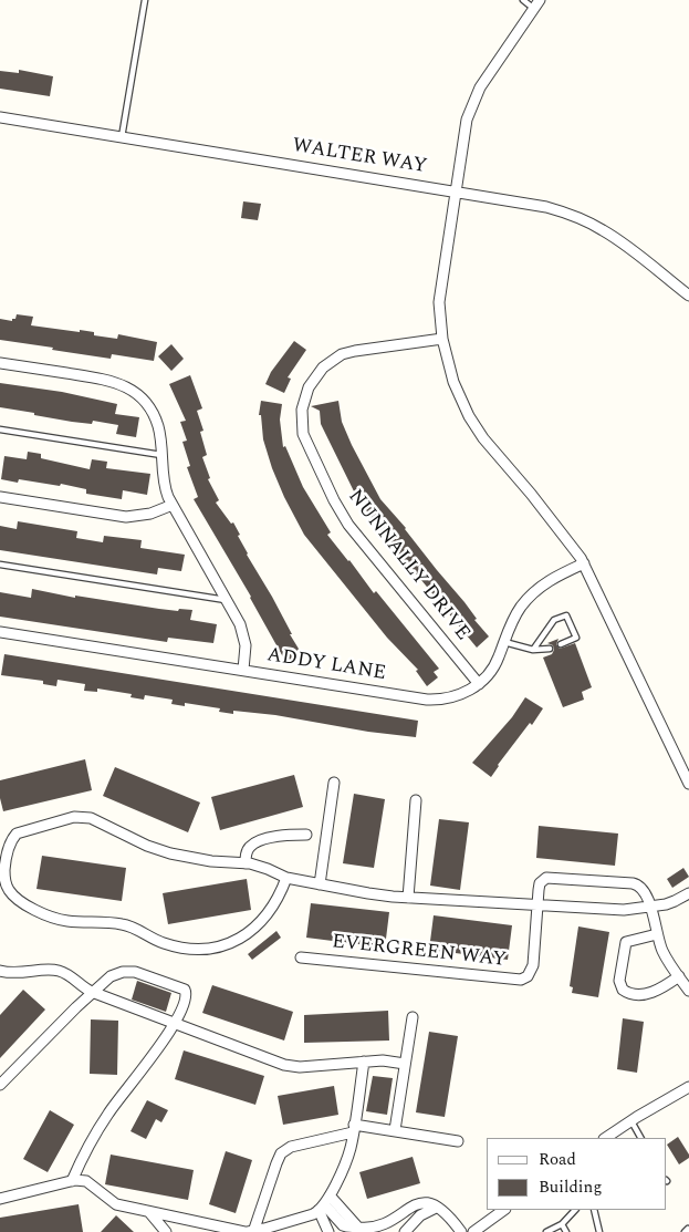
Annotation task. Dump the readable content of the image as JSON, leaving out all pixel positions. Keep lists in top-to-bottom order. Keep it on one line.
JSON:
{"streets":{"street":["WALTER WAY","NUNNALLY DRIVE","ADDY LANE","EVERGREEN WAY"]},"crossings":[["NUNNALLY DRIVE","ADDY LANE"]],"legend":["Road","Building"]}
